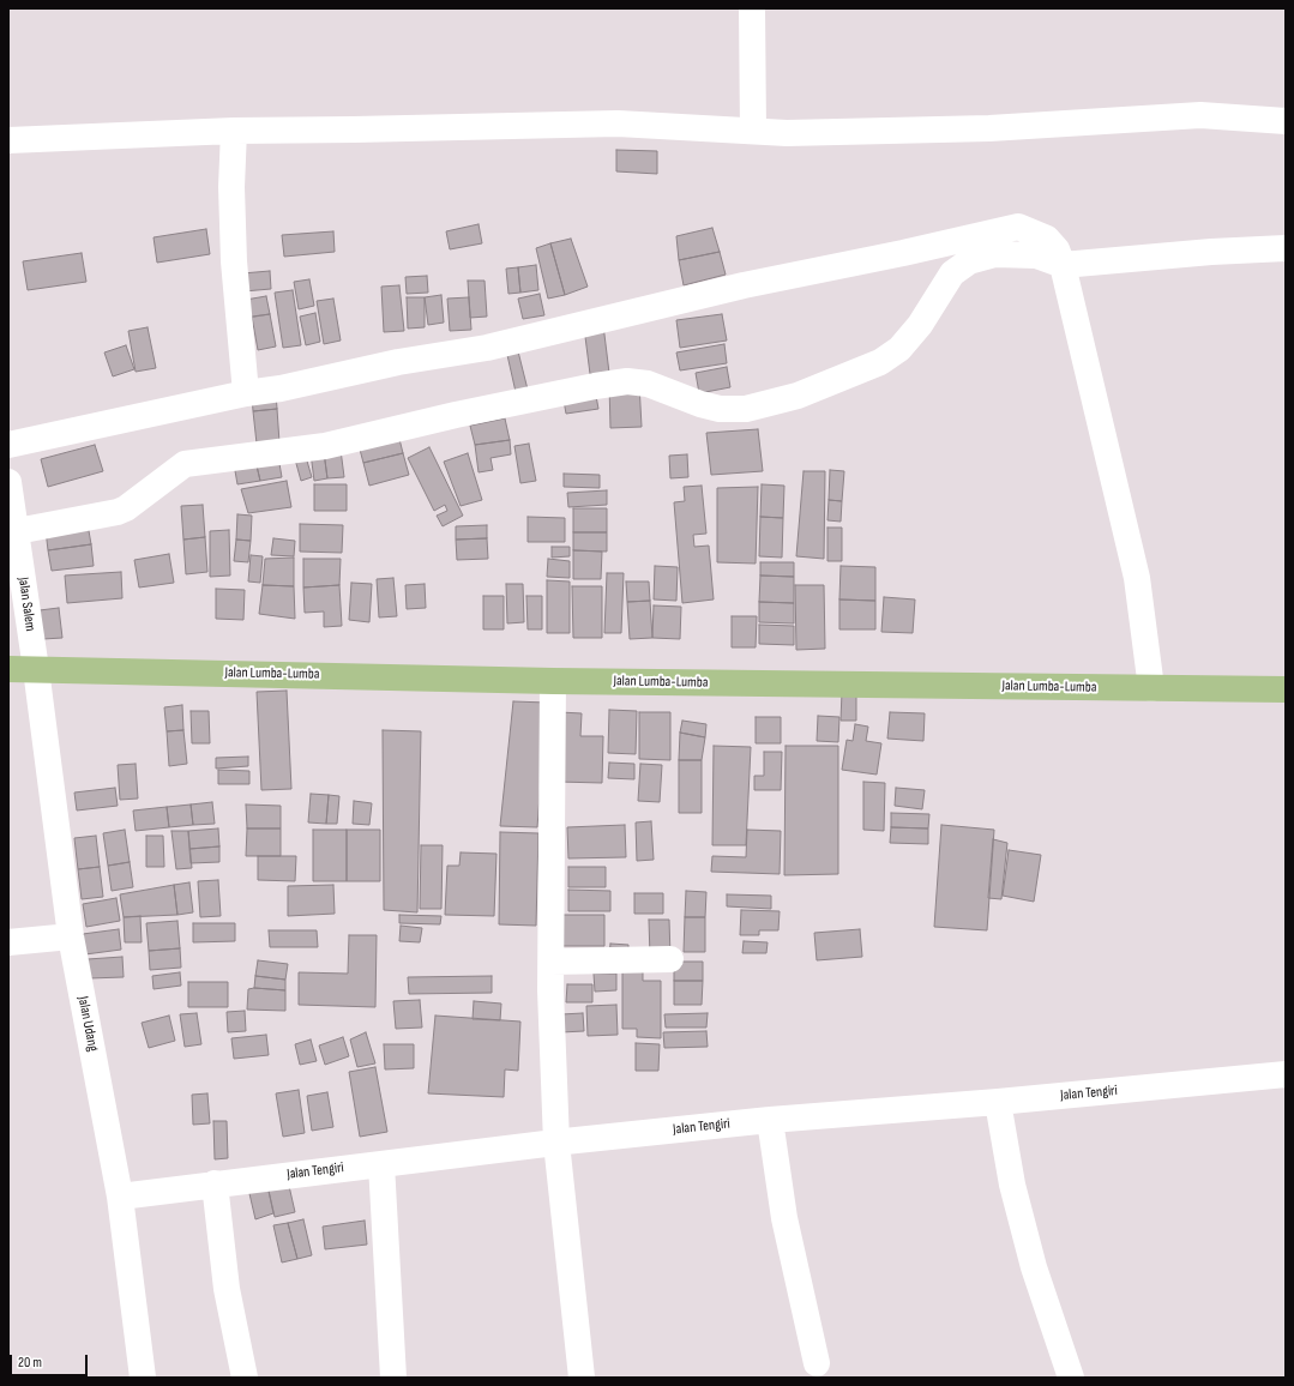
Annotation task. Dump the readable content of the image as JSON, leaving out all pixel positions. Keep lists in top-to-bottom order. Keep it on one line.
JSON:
{"streets":{"main road":["Jalan Lumba-Lumba"],"street":["Jalan Salem","Jalan Udang","Jalan Tengiri"]},"crossings":[["Jalan Salem","Jalan Lumba-Lumba"],["Jalan Salem","Jalan Udang"],["Jalan Lumba-Lumba","Jalan Udang"],["Jalan Udang","Jalan Tengiri"]],"scale_bar":"20 m"}
